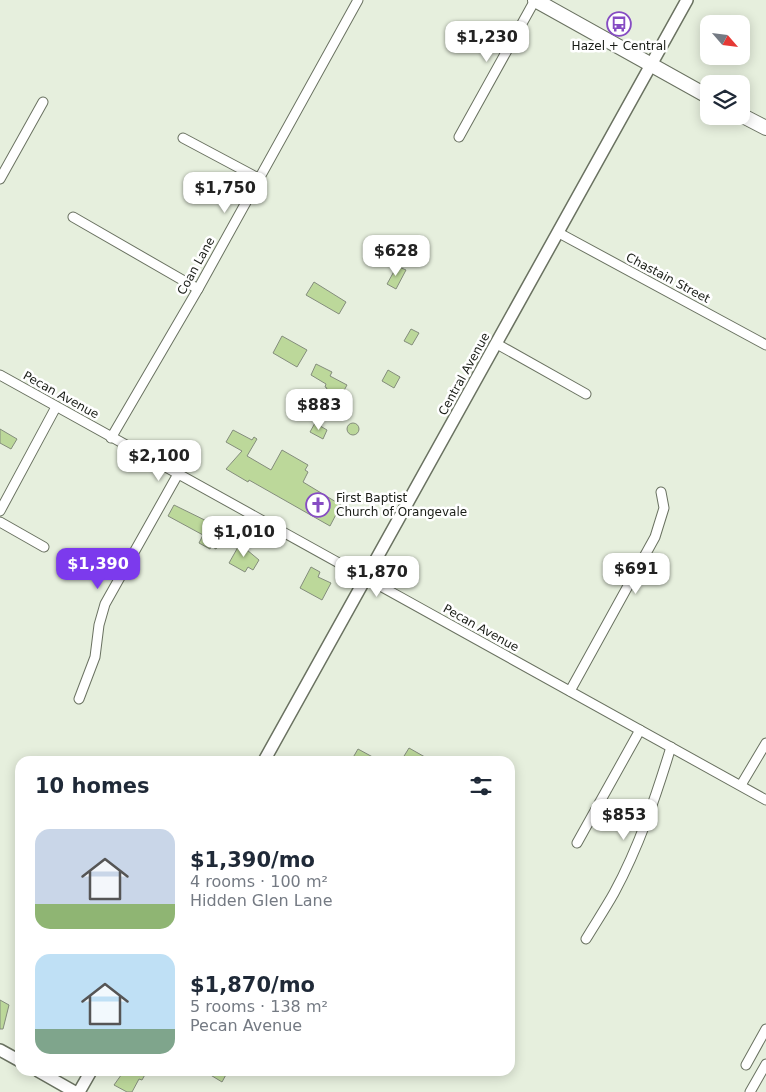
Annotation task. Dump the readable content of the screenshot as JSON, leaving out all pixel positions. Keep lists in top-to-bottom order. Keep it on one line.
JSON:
{"streets":{"street":["Coan Lane","Chastain Street","Central Avenue","Pecan Avenue"]},"crossings":[["Coan Lane","Pecan Avenue"],["Chastain Street","Central Avenue"],["Central Avenue","Pecan Avenue"]],"places":{"bus stop":["Hazel + Central"],"church":["First Baptist Church of Orangevale"]},"north":"bottom right","page":{"price":["$1,230","$1,750","$628","$883","$2,100","$1,010","$1,390","$691","$1,870","$853"],"heading":"10 homes","list":[{"name":"$1,390/mo","note":"4 rooms · 100 m² · Hidden Glen Lane"},{"name":"$1,870/mo","note":"5 rooms · 138 m² · Pecan Avenue"}]}}
